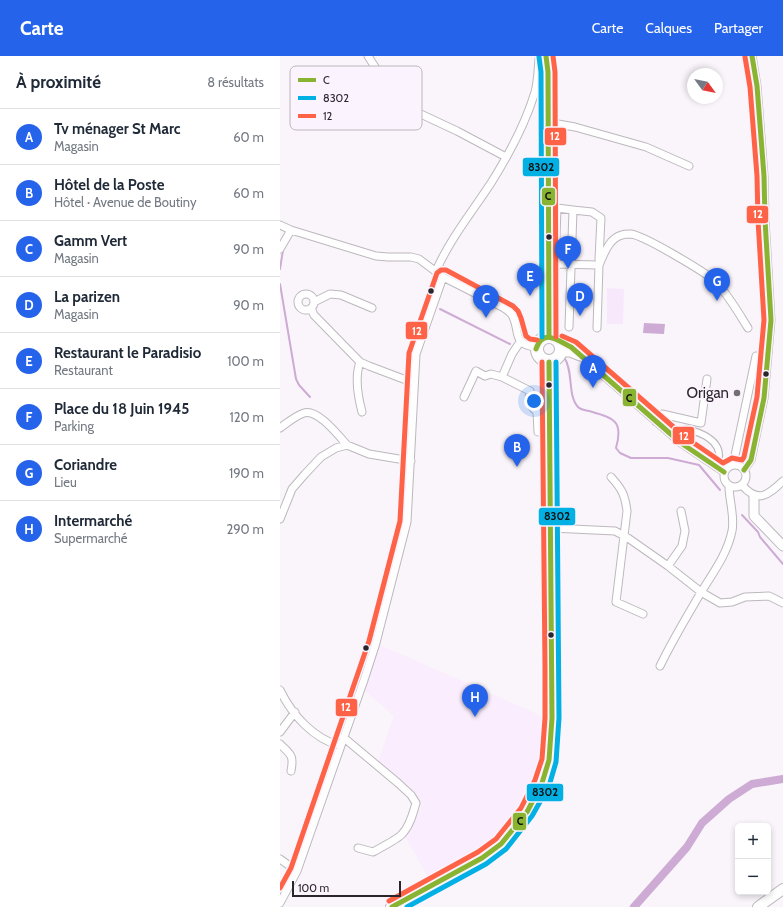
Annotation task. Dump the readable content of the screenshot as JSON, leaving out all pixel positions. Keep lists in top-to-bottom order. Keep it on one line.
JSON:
{"places":["Origan"],"lines":["transit line C","transit line 12","transit line 8302"],"legend":["C","8302","12"],"scale_bar":"100 m","north":"bottom right","page":{"header":"Carte","nav":["Carte","Calques","Partager"],"heading":["À proximité","8 résultats"],"list":[{"mark":"A","name":"Tv ménager St Marc","note":"Magasin","value":"60 m"},{"mark":"B","name":"Hôtel de la Poste","note":"Hôtel · Avenue de Boutiny","value":"60 m"},{"mark":"C","name":"Gamm Vert","note":"Magasin","value":"90 m"},{"mark":"D","name":"La parizen","note":"Magasin","value":"90 m"},{"mark":"E","name":"Restaurant le Paradisio","note":"Restaurant","value":"100 m"},{"mark":"F","name":"Place du 18 Juin 1945","note":"Parking","value":"120 m"},{"mark":"G","name":"Coriandre","note":"Lieu","value":"190 m"},{"mark":"H","name":"Intermarché","note":"Supermarché","value":"290 m"}],"pins":["F","E","G","D","C","A","B","H"],"map_buttons":["+","−"],"scale":"100 m"}}
